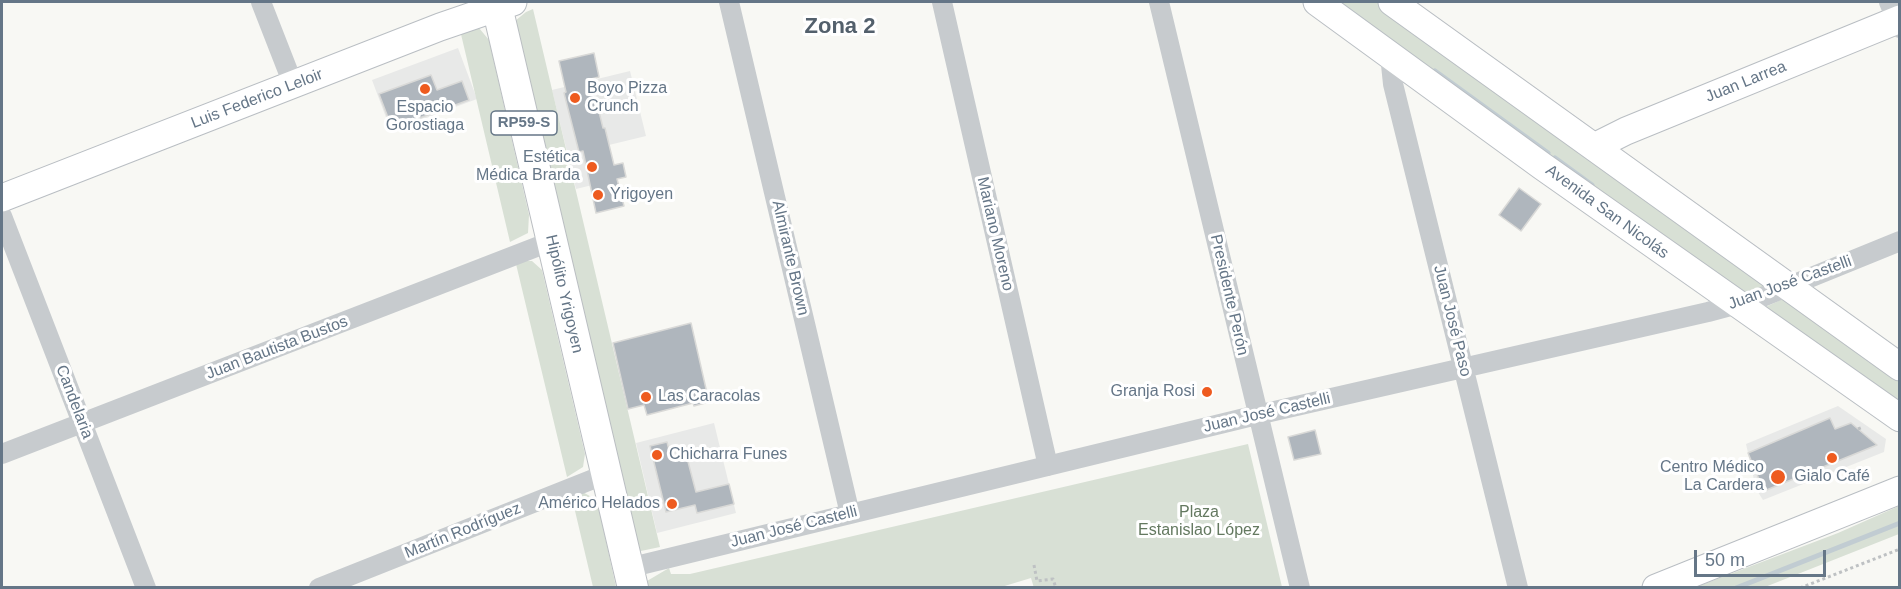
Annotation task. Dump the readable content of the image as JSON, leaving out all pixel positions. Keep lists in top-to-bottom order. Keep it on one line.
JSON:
{"streets":{"main road":["RP59-S","Hipólito Yrigoyen"],"street":["Juan Larrea","Luis Federico Leloir","Avenida San Nicolás","Mariano Moreno","Almirante Brown","Juan José Castelli","Presidente Perón","Juan José Paso","Juan Bautista Bustos","Candelaria","Martín Rodríguez"]},"crossings":[["Luis Federico Leloir","Hipólito Yrigoyen"],["Avenida San Nicolás","Juan José Castelli"],["Avenida San Nicolás","Juan José Paso"],["Mariano Moreno","Juan José Castelli"],["Almirante Brown","Juan José Castelli"],["Juan José Castelli","Hipólito Yrigoyen"],["Juan José Castelli","Presidente Perón"],["Juan José Castelli","Juan José Paso"],["Hipólito Yrigoyen","Juan Bautista Bustos"],["Hipólito Yrigoyen","Martín Rodríguez"],["Juan Bautista Bustos","Candelaria"]],"districts":["Zona 2"],"parks":["Plaza Estanislao López"],"places":["Espacio Gorostiaga","Boyo Pizza Crunch","Estética Médica Brarda","Yrigoyen","Granja Rosi","Las Caracolas","Chicharra Funes","Gialo Café","Centro Médico La Cardera","Américo Helados"],"scale_bar":"50 m"}
